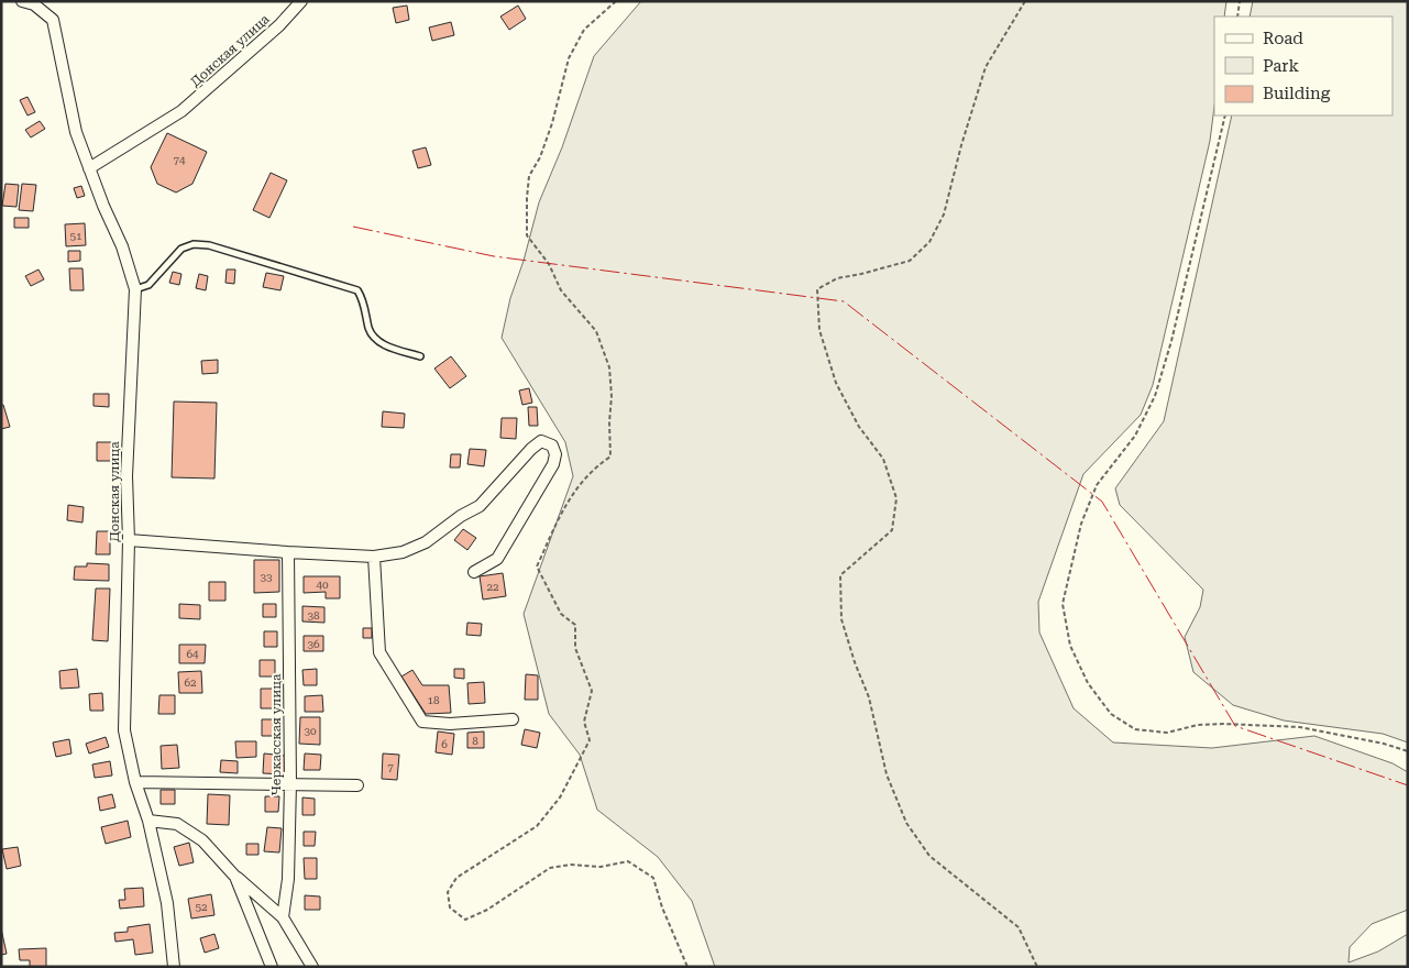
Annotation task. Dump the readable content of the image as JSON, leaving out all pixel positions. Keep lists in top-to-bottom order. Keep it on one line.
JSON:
{"streets":{"street":["Донская улица","Черкасская улица"]},"house_numbers":["74","51","33","40","22","38","36","64","62","18","30","8","6","7","52"],"legend":["Road","Park","Building"]}
